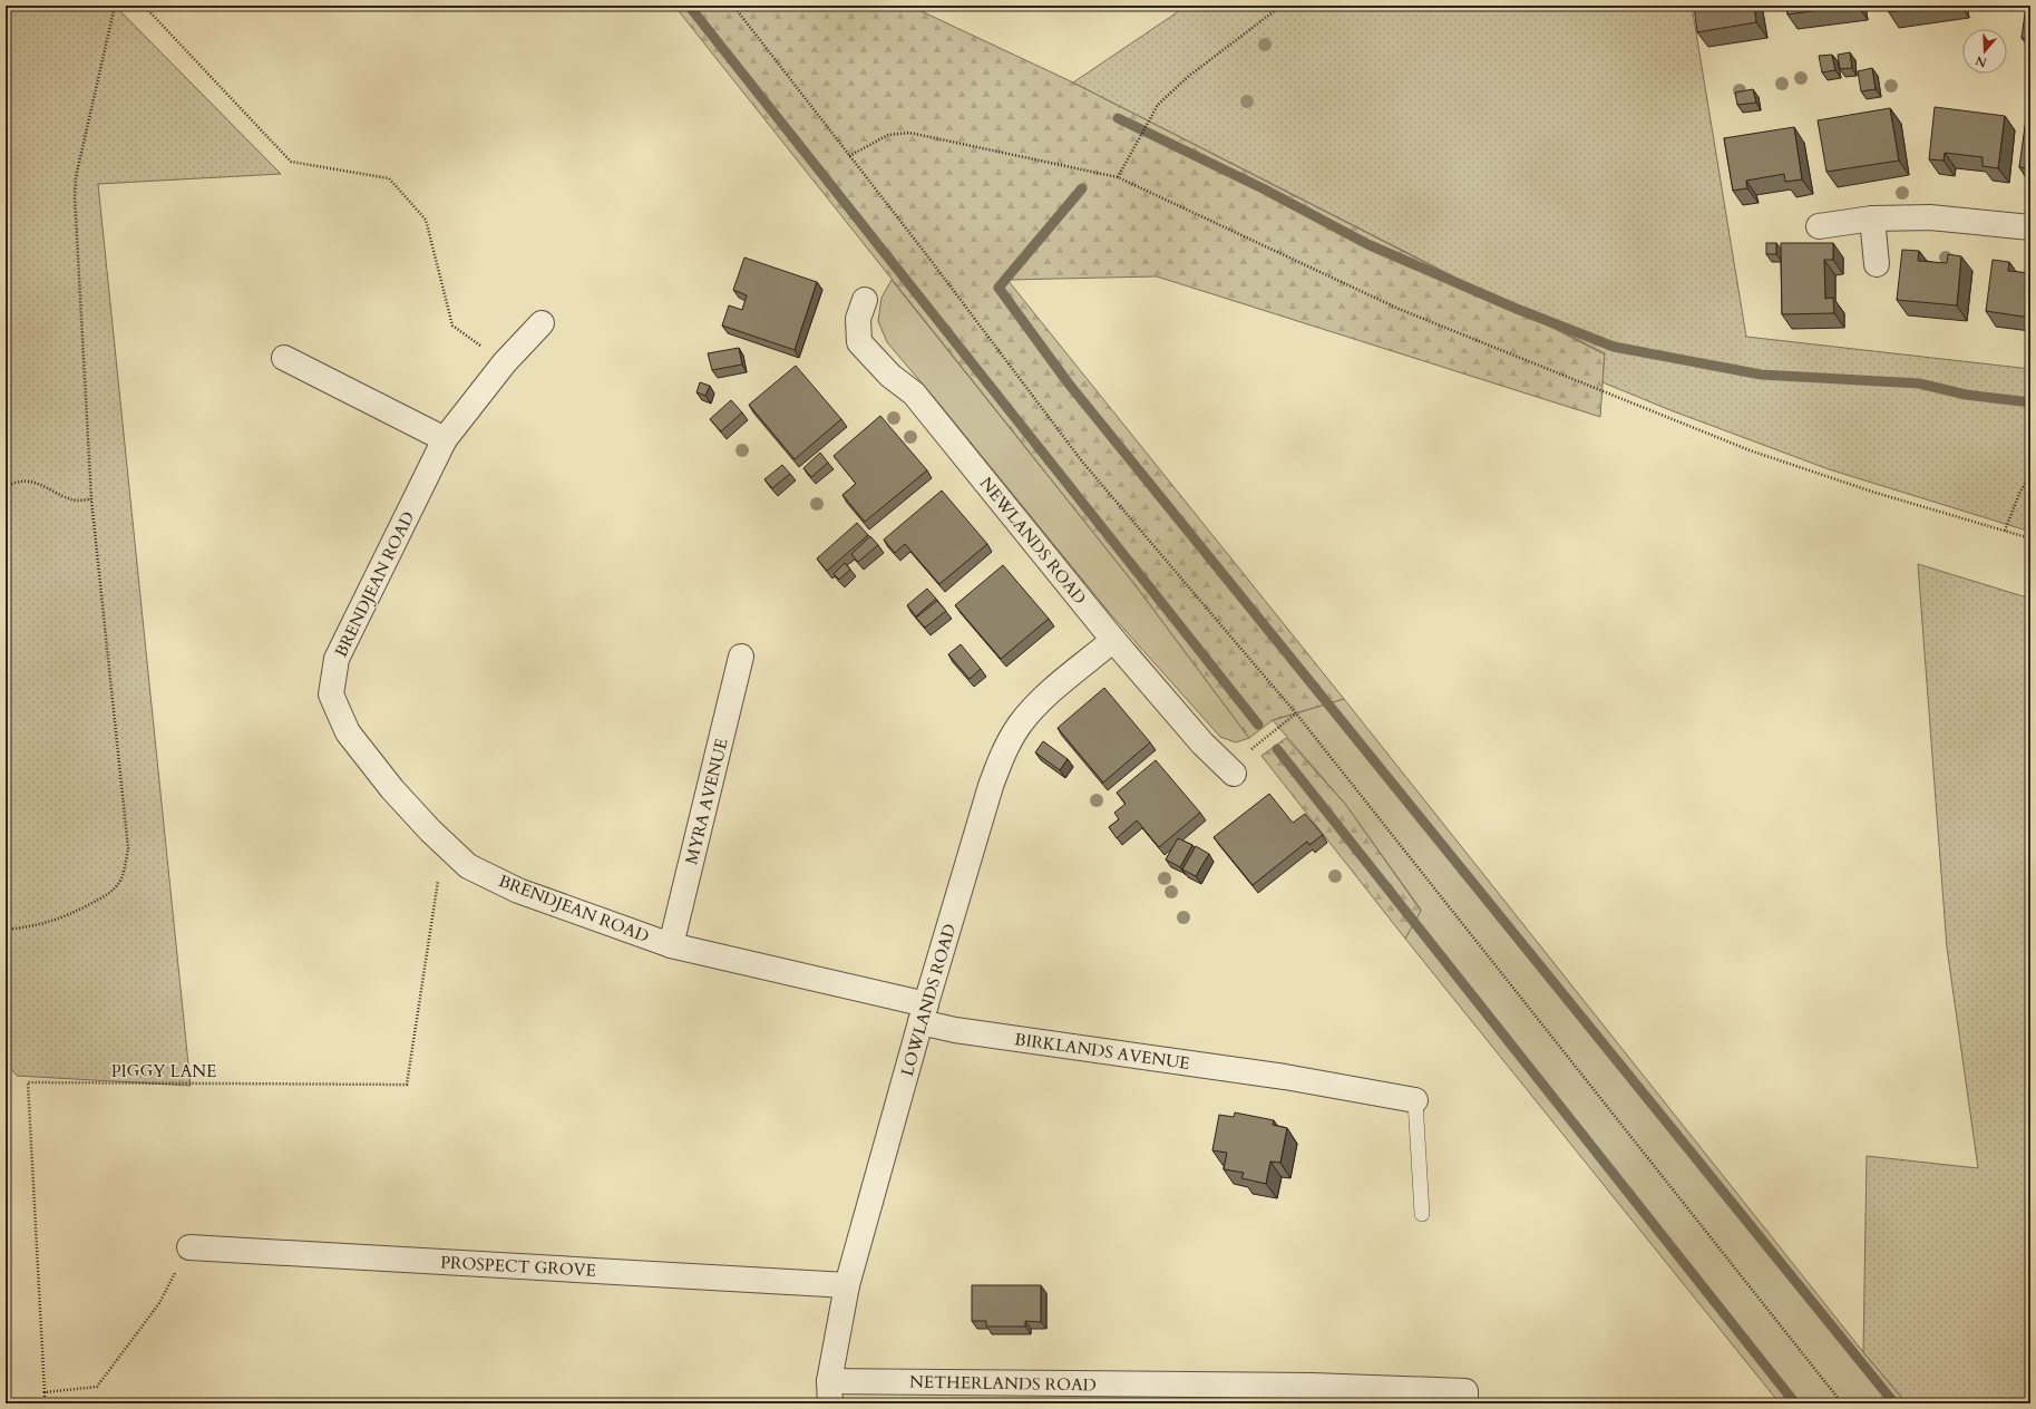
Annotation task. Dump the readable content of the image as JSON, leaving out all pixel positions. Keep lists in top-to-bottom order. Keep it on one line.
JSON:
{"streets":{"street":["NEWLANDS ROAD","BRENDJEAN ROAD","MYRA AVENUE","LOWLANDS ROAD","BIRKLANDS AVENUE","PROSPECT GROVE","NETHERLANDS ROAD"],"path":["PIGGY LANE"]},"crossings":[["NEWLANDS ROAD","LOWLANDS ROAD"],["BRENDJEAN ROAD","MYRA AVENUE"],["BRENDJEAN ROAD","LOWLANDS ROAD"],["BRENDJEAN ROAD","BIRKLANDS AVENUE"],["LOWLANDS ROAD","BIRKLANDS AVENUE"],["LOWLANDS ROAD","PROSPECT GROVE"],["LOWLANDS ROAD","NETHERLANDS ROAD"]],"north":"bottom"}
